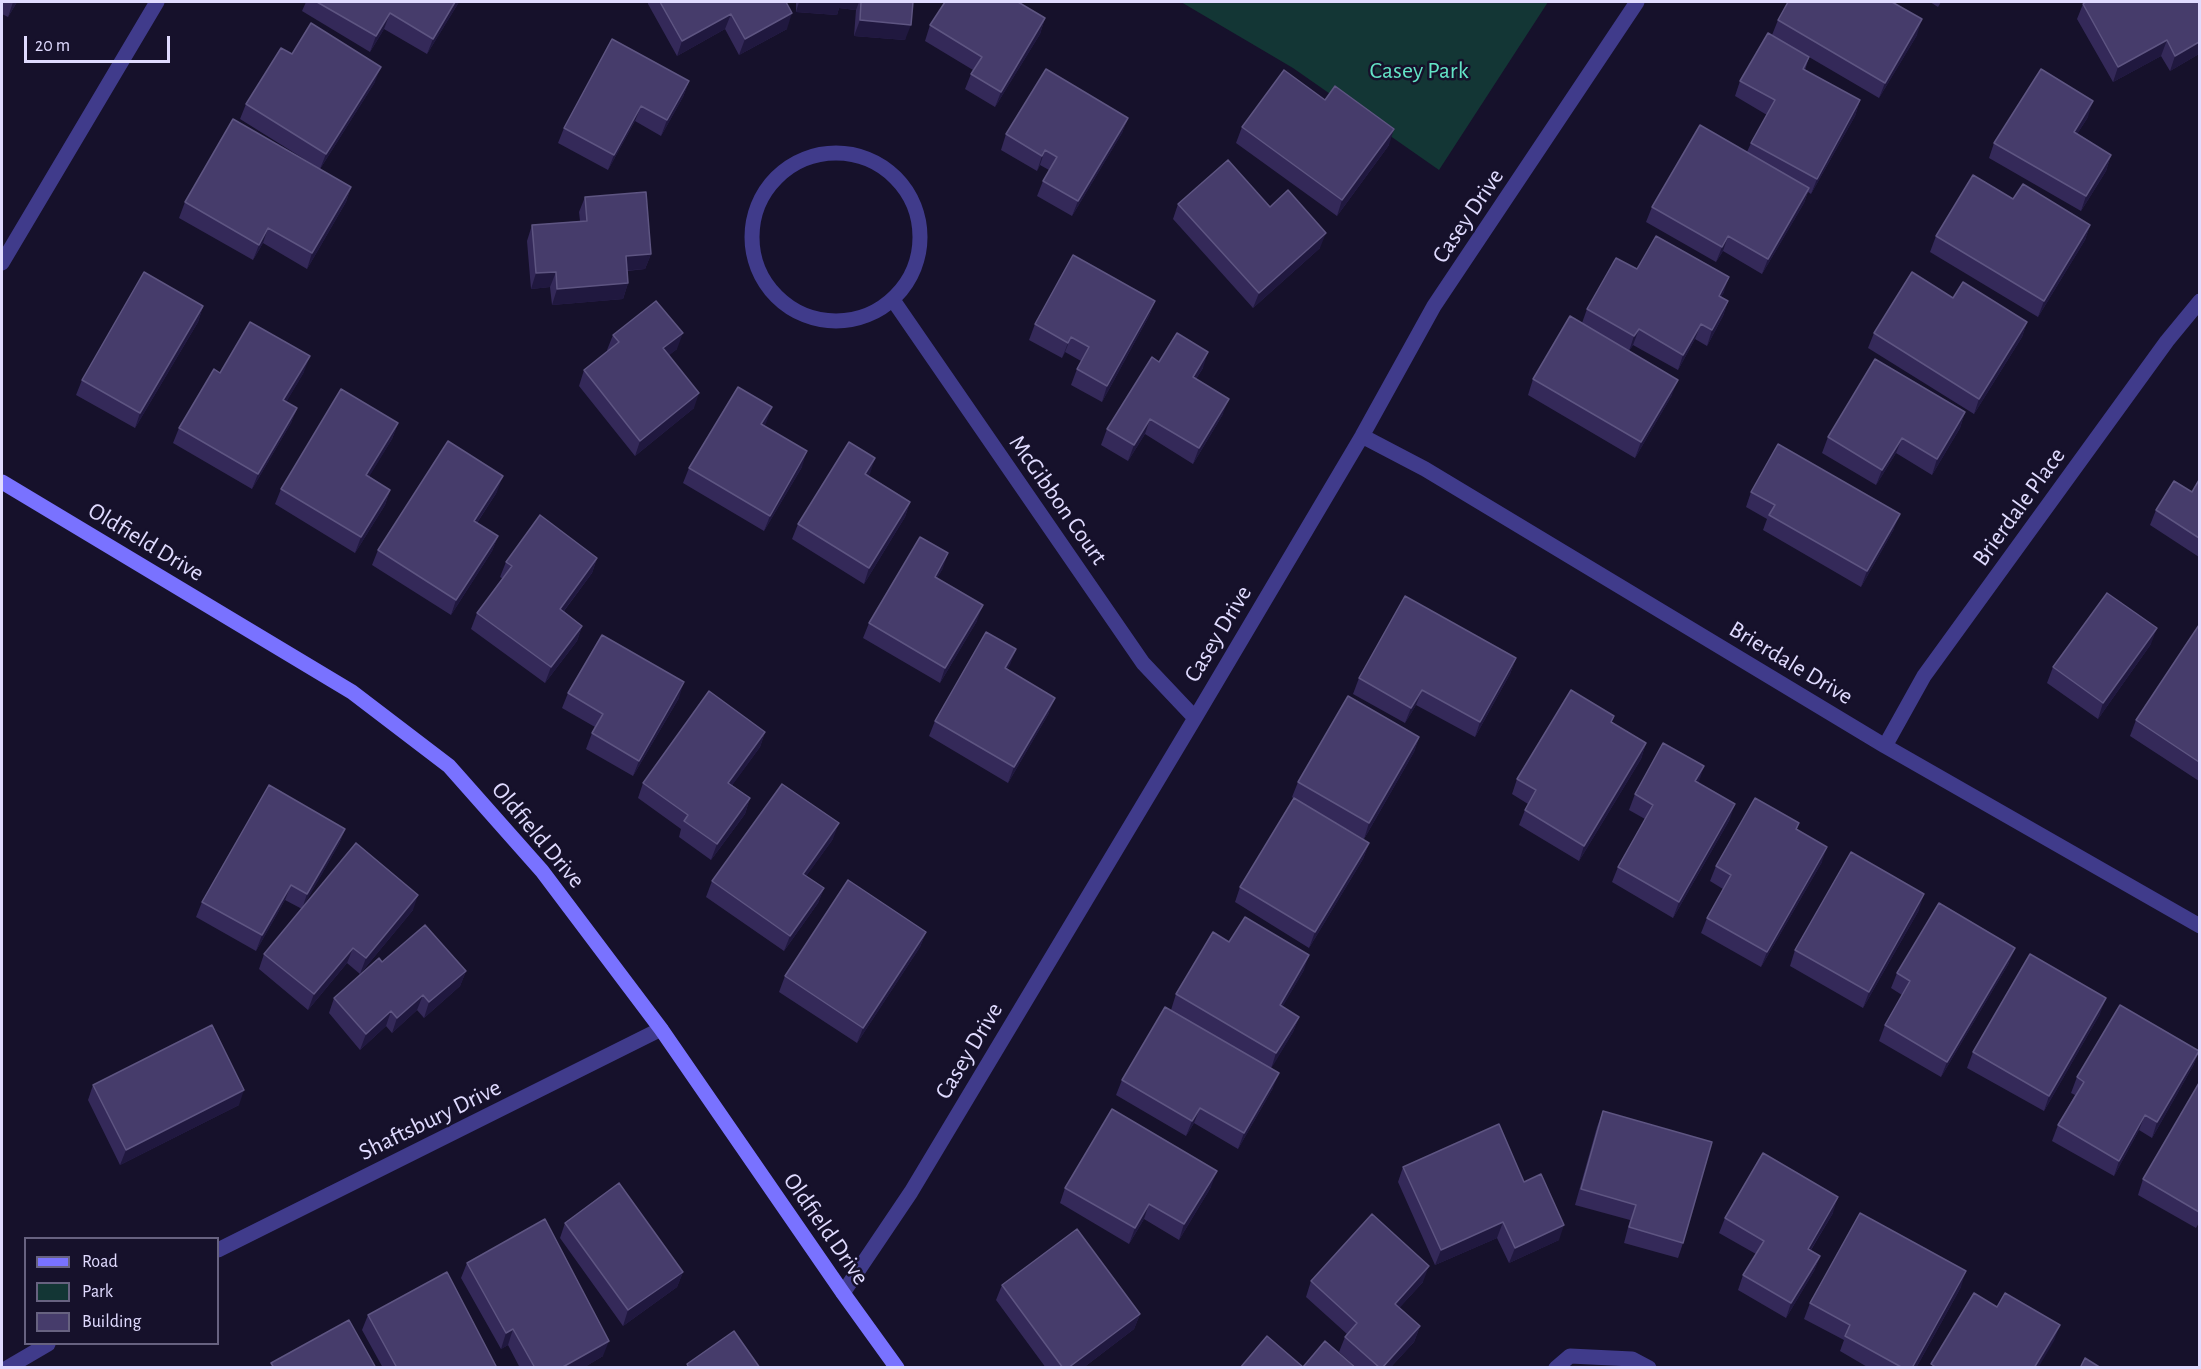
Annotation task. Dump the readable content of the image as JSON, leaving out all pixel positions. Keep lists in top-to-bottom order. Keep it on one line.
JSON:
{"streets":{"street":["Casey Drive","McGibbon Court","Brierdale Place","Oldfield Drive","Brierdale Drive","Shaftsbury Drive"]},"crossings":[["Casey Drive","McGibbon Court"],["Casey Drive","Oldfield Drive"],["Casey Drive","Brierdale Drive"],["Brierdale Place","Brierdale Drive"],["Oldfield Drive","Shaftsbury Drive"]],"parks":["Casey Park"],"legend":["Road","Park","Building"],"scale_bar":"20 m"}
